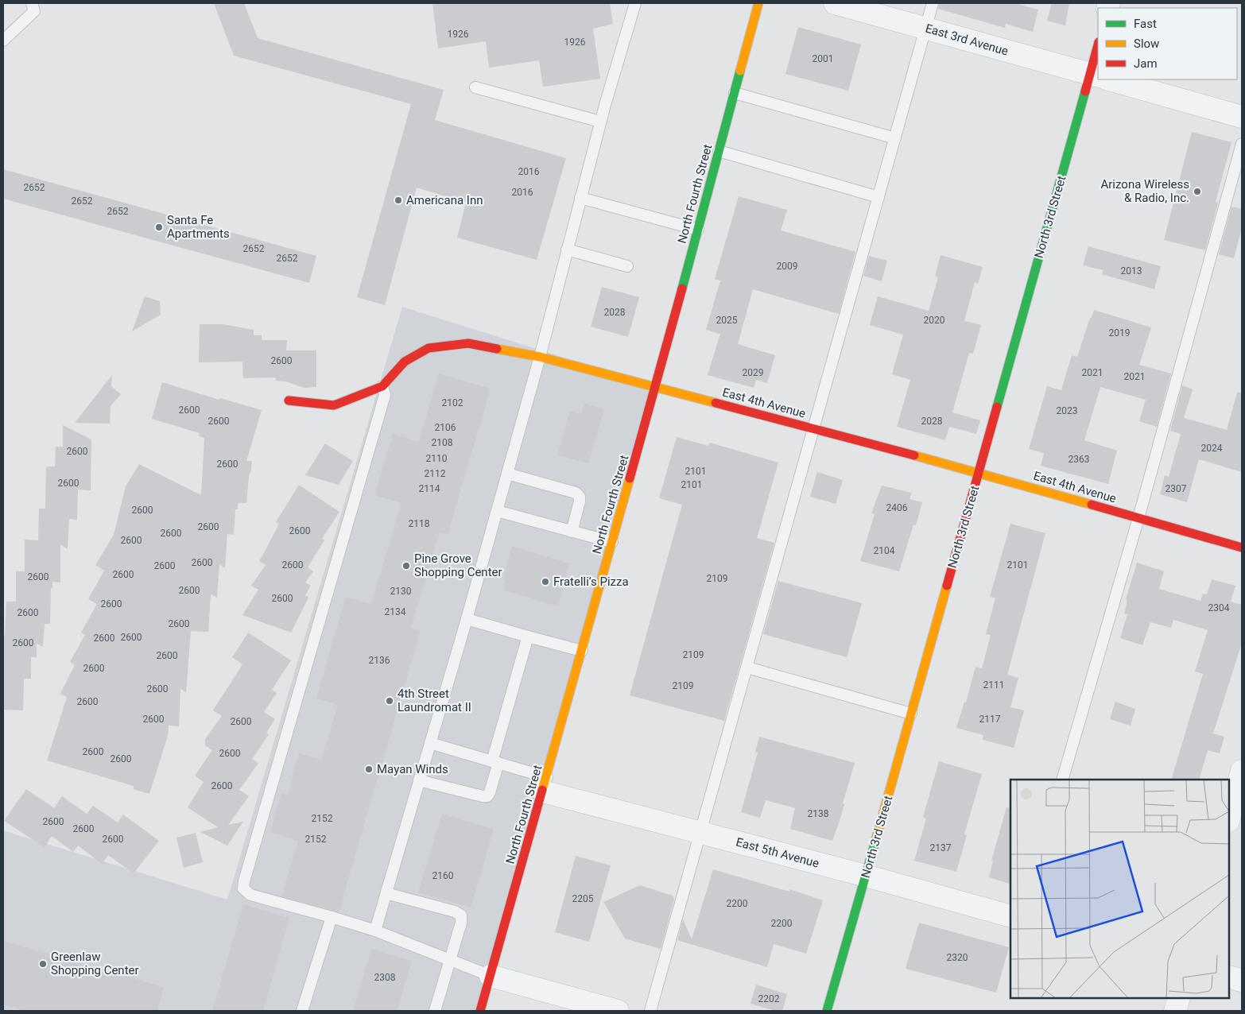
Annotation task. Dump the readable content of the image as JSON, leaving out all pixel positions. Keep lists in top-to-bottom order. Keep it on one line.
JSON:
{"streets":{"street":["East 3rd Avenue","North Fourth Street","North 3rd Street","East 4th Avenue","East 5th Avenue"]},"crossings":[["North Fourth Street","East 4th Avenue"],["North Fourth Street","East 5th Avenue"],["North 3rd Street","East 4th Avenue"],["North 3rd Street","East 5th Avenue"]],"places":["Arizona Wireless & Radio, Inc.","Americana Inn","Santa Fe Apartments","Pine Grove Shopping Center","Fratelli’s Pizza","4th Street Laundromat II","Mayan Winds","Greenlaw Shopping Center"],"house_numbers":["1926","1926","2001","2016","2652","2016","2652","2652","2652","2652","2009","2013","2028","2025","2020","2019","2600","2029","2021","2021","2102","2600","2023","2600","2028","2106","2108","2024","2600","2110","2363","2600","2101","2112","2600","2101","2114","2307","2406","2600","2118","2600","2600","2600","2600","2104","2600","2600","2101","2600","2600","2600","2109","2600","2130","2600","2600","2304","2134","2600","2600","2600","2600","2600","2109","2600","2136","2600","2111","2109","2600","2600","2600","2117","2600","2600","2600","2600","2600","2138","2152","2600","2600","2600","2152","2137","2160","2205","2200","2200","2320","2308","2202"],"legend":["Fast","Slow","Jam"]}
